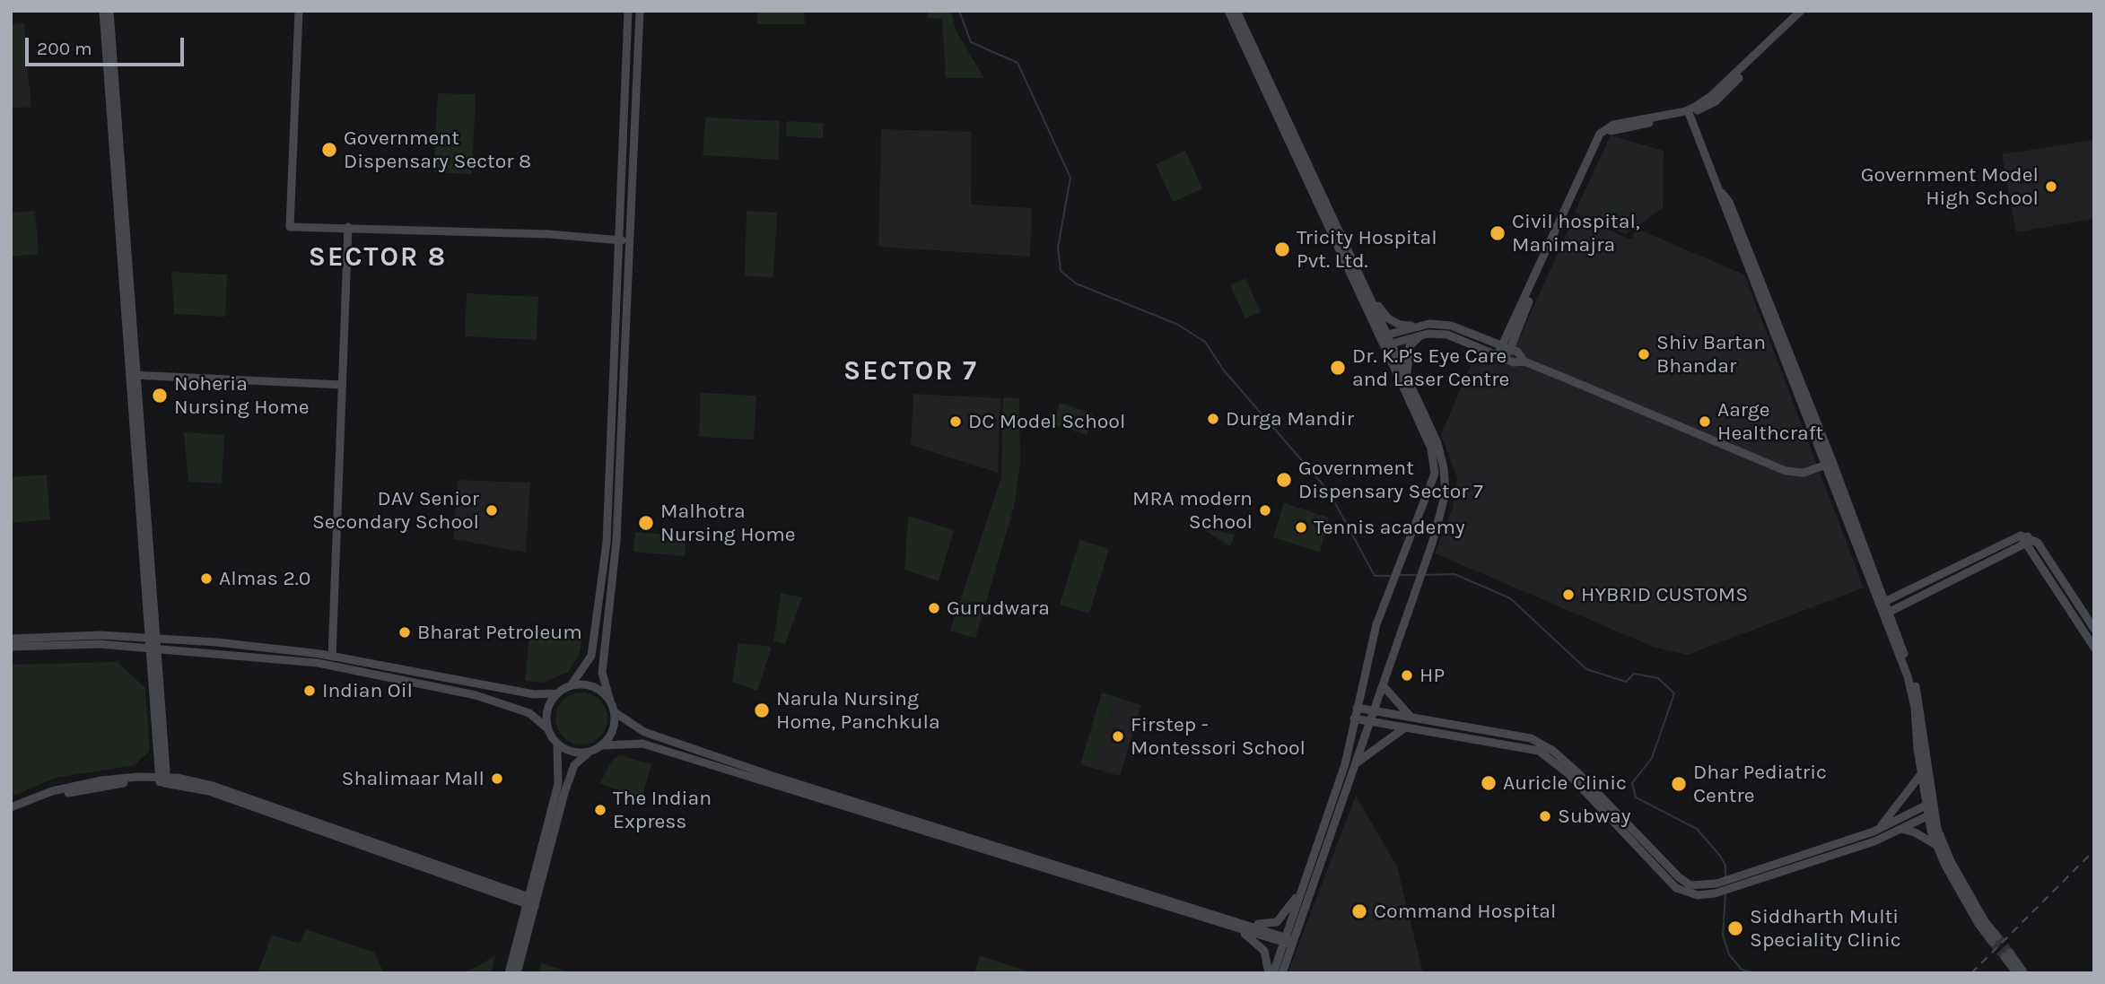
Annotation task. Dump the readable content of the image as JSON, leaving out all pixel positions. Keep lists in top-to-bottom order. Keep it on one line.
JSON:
{"districts":["SECTOR 8","SECTOR 7"],"places":["Government Dispensary Sector 8","Government Model High School","Civil hospital, Manimajra","Tricity Hospital Pvt. Ltd.","Shiv Bartan Bhandar","Dr. K.P's Eye Care and Laser Centre","Noheria Nursing Home","Durga Mandir","DC Model School","Aarge Healthcraft","Government Dispensary Sector 7","DAV Senior Secondary School","MRA modern School","Malhotra Nursing Home","Tennis academy","Almas 2.0","HYBRID CUSTOMS","Gurudwara","Bharat Petroleum","HP","Indian Oil","Narula Nursing Home, Panchkula","Firstep - Montessori School","Shalimaar Mall","Auricle Clinic","Dhar Pediatric Centre","The Indian Express","Subway","Command Hospital","Siddharth Multi Speciality Clinic"],"scale_bar":"200 m"}
